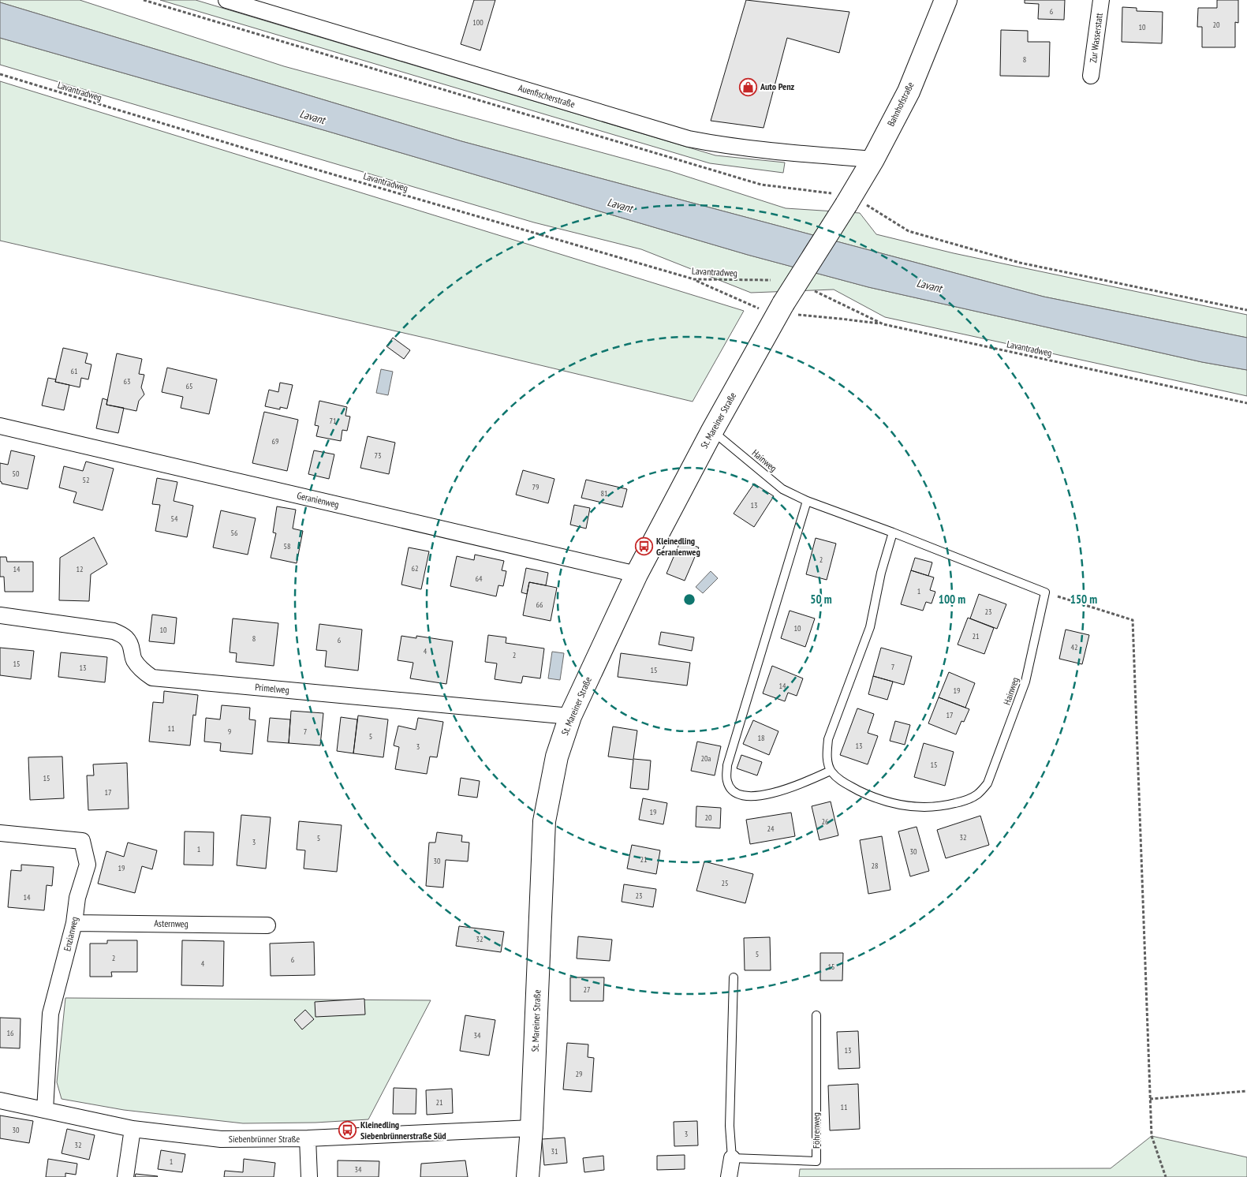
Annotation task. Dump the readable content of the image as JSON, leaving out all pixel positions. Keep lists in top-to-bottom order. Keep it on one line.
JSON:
{"streets":{"street":["Zur Wasserstatt","Auenfischerstraße","Bahnhofstraße","St. Mareiner Straße","Geranienweg","Primelweg","Asternweg","Enzianweg","Siebenbrünner Straße"],"lane":["Hainweg","Föhrenweg"],"path":["Lavantradweg"]},"crossings":[["Auenfischerstraße","Bahnhofstraße"],["Bahnhofstraße","St. Mareiner Straße"],["St. Mareiner Straße","Hainweg"],["St. Mareiner Straße","Geranienweg"],["St. Mareiner Straße","Primelweg"],["St. Mareiner Straße","Siebenbrünner Straße"],["Asternweg","Enzianweg"],["Enzianweg","Siebenbrünner Straße"]],"water":["Lavant"],"places":{"shop":["Auto Penz"],"bus stop":["Kleinedling Geranienweg","Kleinedling Siebenbrünnerstraße Süd"]},"house_numbers":["6","100","20","10","8","61","63","65","71","69","73","50","52","79","81","13","54","56","58","2","62","14","12","64","1","66","23","10","10","21","8","6","42","4","2","15","7","13","15","14","19","17","11","9","7","5","18","13","3","20a","15","15","17","19","20","26","24","32","5","3","1","30","21","30","28","19","25","23","14","32","5","2","6","4","15","27","16","34","13","29","21","11","30","3","32","31","1","34"],"rings":["50 m","100 m","150 m"]}
